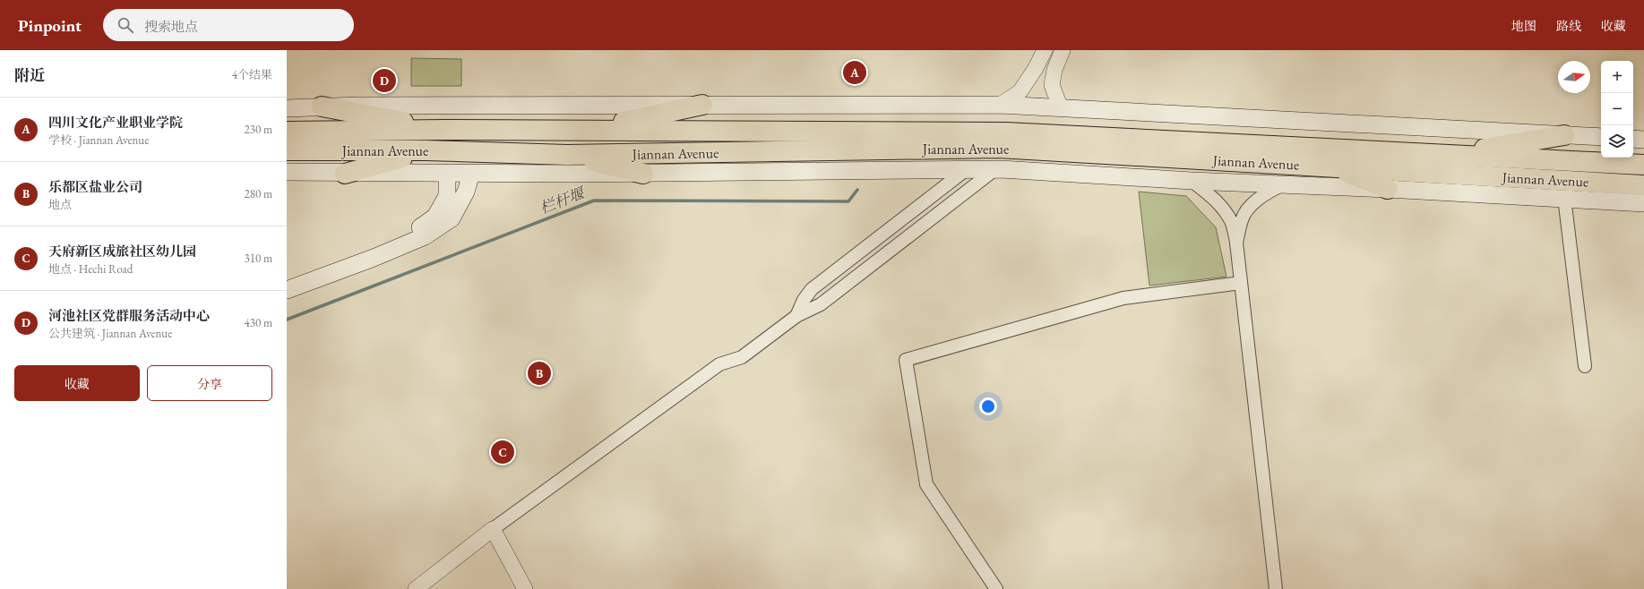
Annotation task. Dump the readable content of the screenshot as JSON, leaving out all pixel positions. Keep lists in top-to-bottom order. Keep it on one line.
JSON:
{"streets":{"highway":["Jiannan Avenue"]},"water":["栏杆堰"],"north":"right","page":{"header":"Pinpoint","search":"搜索地点","nav":["地图","路线","收藏"],"heading":["附近","4个结果"],"pins":["A","D","B","C"],"map_buttons":["+","−"],"list":[{"mark":"A","name":"四川文化产业职业学院","note":"学校 · Jiannan Avenue","value":"230 m"},{"mark":"B","name":"乐都区盐业公司","note":"地点","value":"280 m"},{"mark":"C","name":"天府新区成旅社区幼儿园","note":"地点 · Hechi Road","value":"310 m"},{"mark":"D","name":"河池社区党群服务活动中心","note":"公共建筑 · Jiannan Avenue","value":"430 m"}],"buttons":["收藏","分享"]}}
